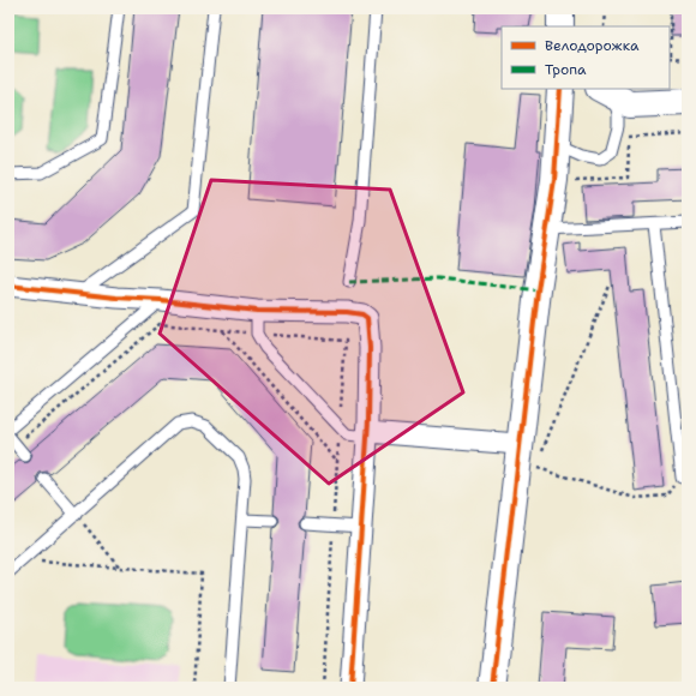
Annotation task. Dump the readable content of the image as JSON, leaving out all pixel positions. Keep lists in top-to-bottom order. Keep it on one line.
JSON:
{"legend":["Велодорожка","Тропа"]}
